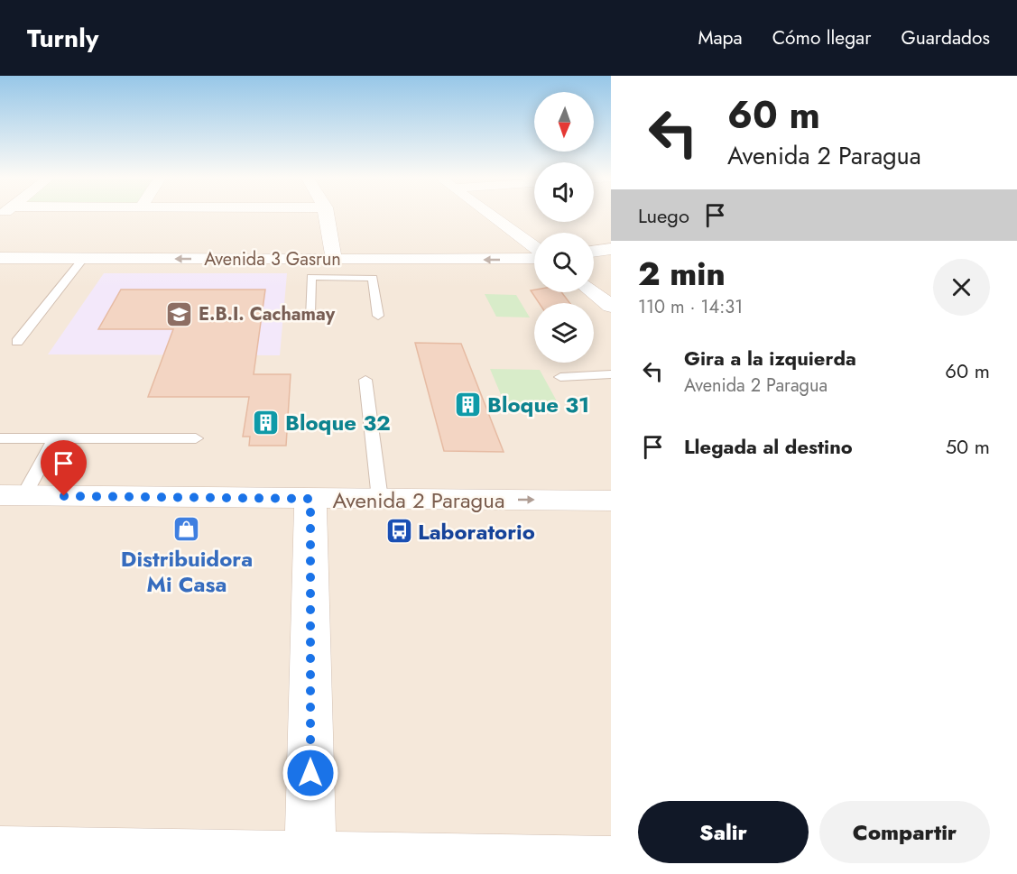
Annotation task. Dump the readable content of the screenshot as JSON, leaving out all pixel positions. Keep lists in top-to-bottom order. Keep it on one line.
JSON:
{"streets":{"street":["Avenida 3 Gasrun","Avenida 2 Paragua"]},"one_way":["Avenida 3 Gasrun","Avenida 2 Paragua"],"places":{"school or university":["E.B.I. Cachamay"],"building":["Bloque 31","Bloque 32"],"shop":["Distribuidora Mi Casa"],"bus stop":["Laboratorio"]},"north":"bottom","page":{"header":"Turnly","nav":["Mapa","Cómo llegar","Guardados"],"turn":["60 m","Avenida 2 Paragua"],"then":"Luego","heading":["2 min","110 m · 14:31"],"list":[{"name":"Gira a la izquierda","note":"Avenida 2 Paragua","value":"60 m"},{"name":"Llegada al destino","value":"50 m"}],"buttons":["Salir","Compartir"]}}
